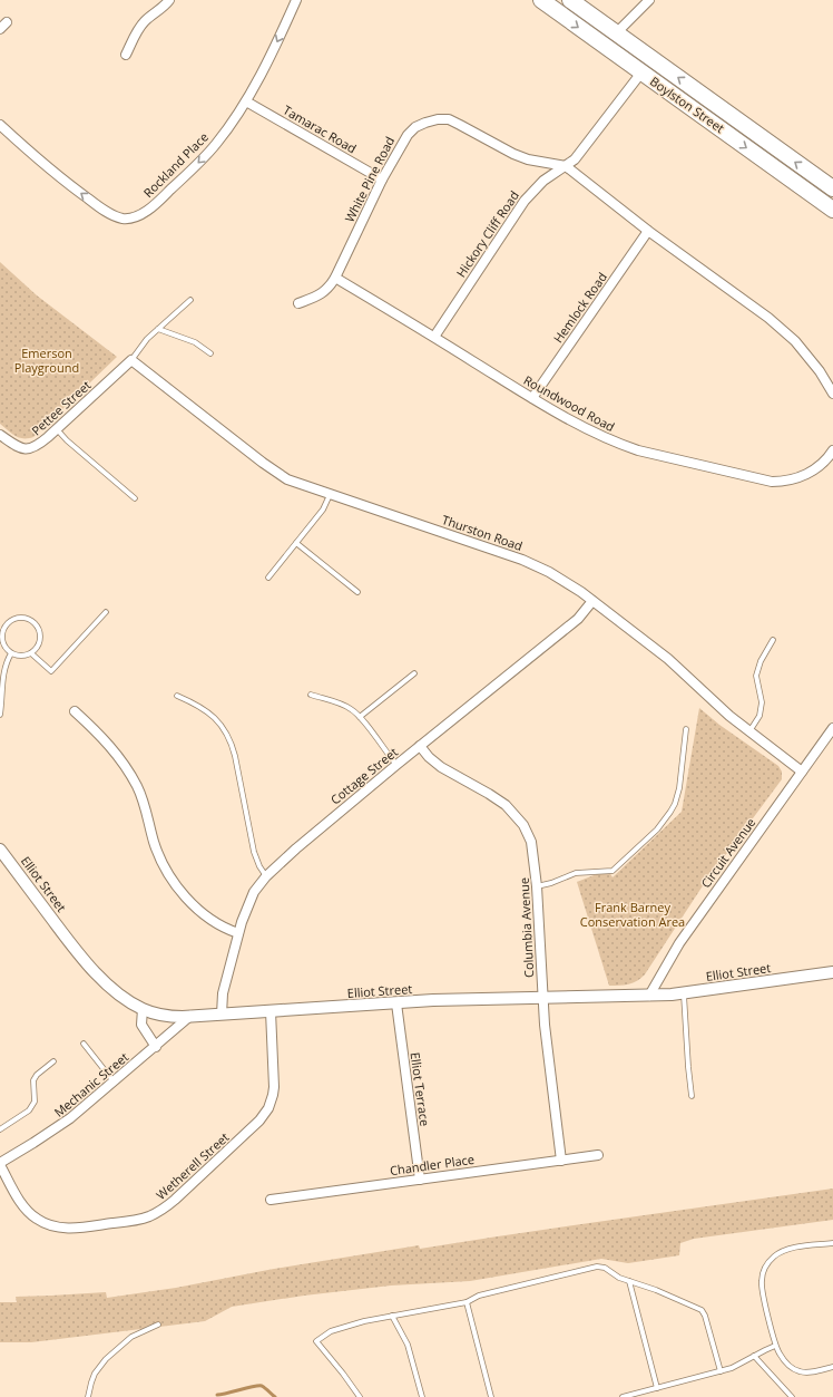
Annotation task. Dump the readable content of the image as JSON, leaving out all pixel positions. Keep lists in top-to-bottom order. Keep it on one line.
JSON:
{"streets":{"highway":["Boylston Street"],"street":["Tamarac Road","Rockland Place","White Pine Road","Hickory Cliff Road","Hemlock Road","Roundwood Road","Pettee Street","Thurston Road","Cottage Street","Circuit Avenue","Elliot Street","Columbia Avenue","Mechanic Street","Elliot Terrace","Chandler Place","Wetherell Street"]},"crossings":[["Boylston Street","Hickory Cliff Road"],["Tamarac Road","Rockland Place"],["Tamarac Road","White Pine Road"],["White Pine Road","Hickory Cliff Road"],["White Pine Road","Roundwood Road"],["Hickory Cliff Road","Roundwood Road"],["Hemlock Road","Roundwood Road"],["Pettee Street","Thurston Road"],["Thurston Road","Cottage Street"],["Thurston Road","Circuit Avenue"],["Cottage Street","Elliot Street"],["Cottage Street","Columbia Avenue"],["Circuit Avenue","Elliot Street"],["Elliot Street","Columbia Avenue"],["Elliot Street","Mechanic Street"],["Elliot Street","Elliot Terrace"],["Elliot Street","Wetherell Street"],["Columbia Avenue","Chandler Place"],["Mechanic Street","Wetherell Street"],["Elliot Terrace","Chandler Place"]],"parks":["Emerson Playground","Frank Barney Conservation Area"]}
